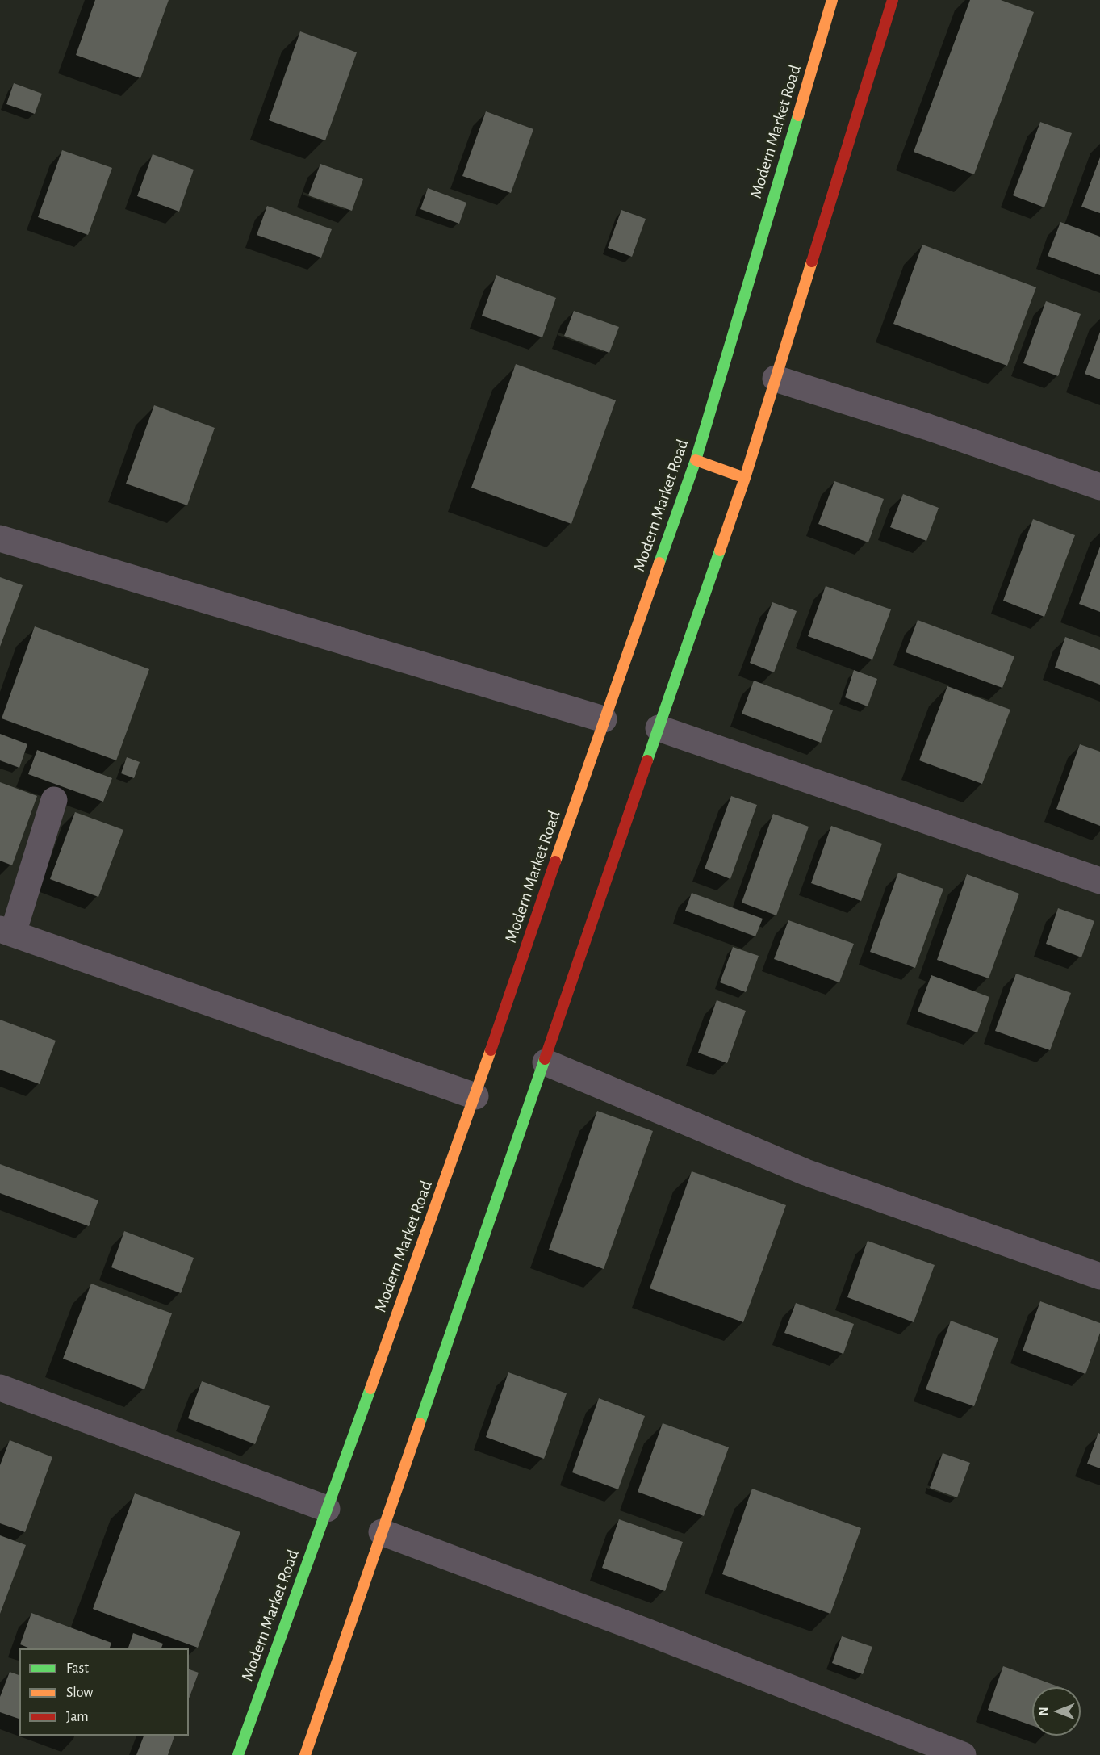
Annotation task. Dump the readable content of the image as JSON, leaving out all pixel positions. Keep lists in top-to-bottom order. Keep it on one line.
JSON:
{"streets":{"street":["Modern Market Road"]},"legend":["Fast","Slow","Jam"],"north":"left"}
